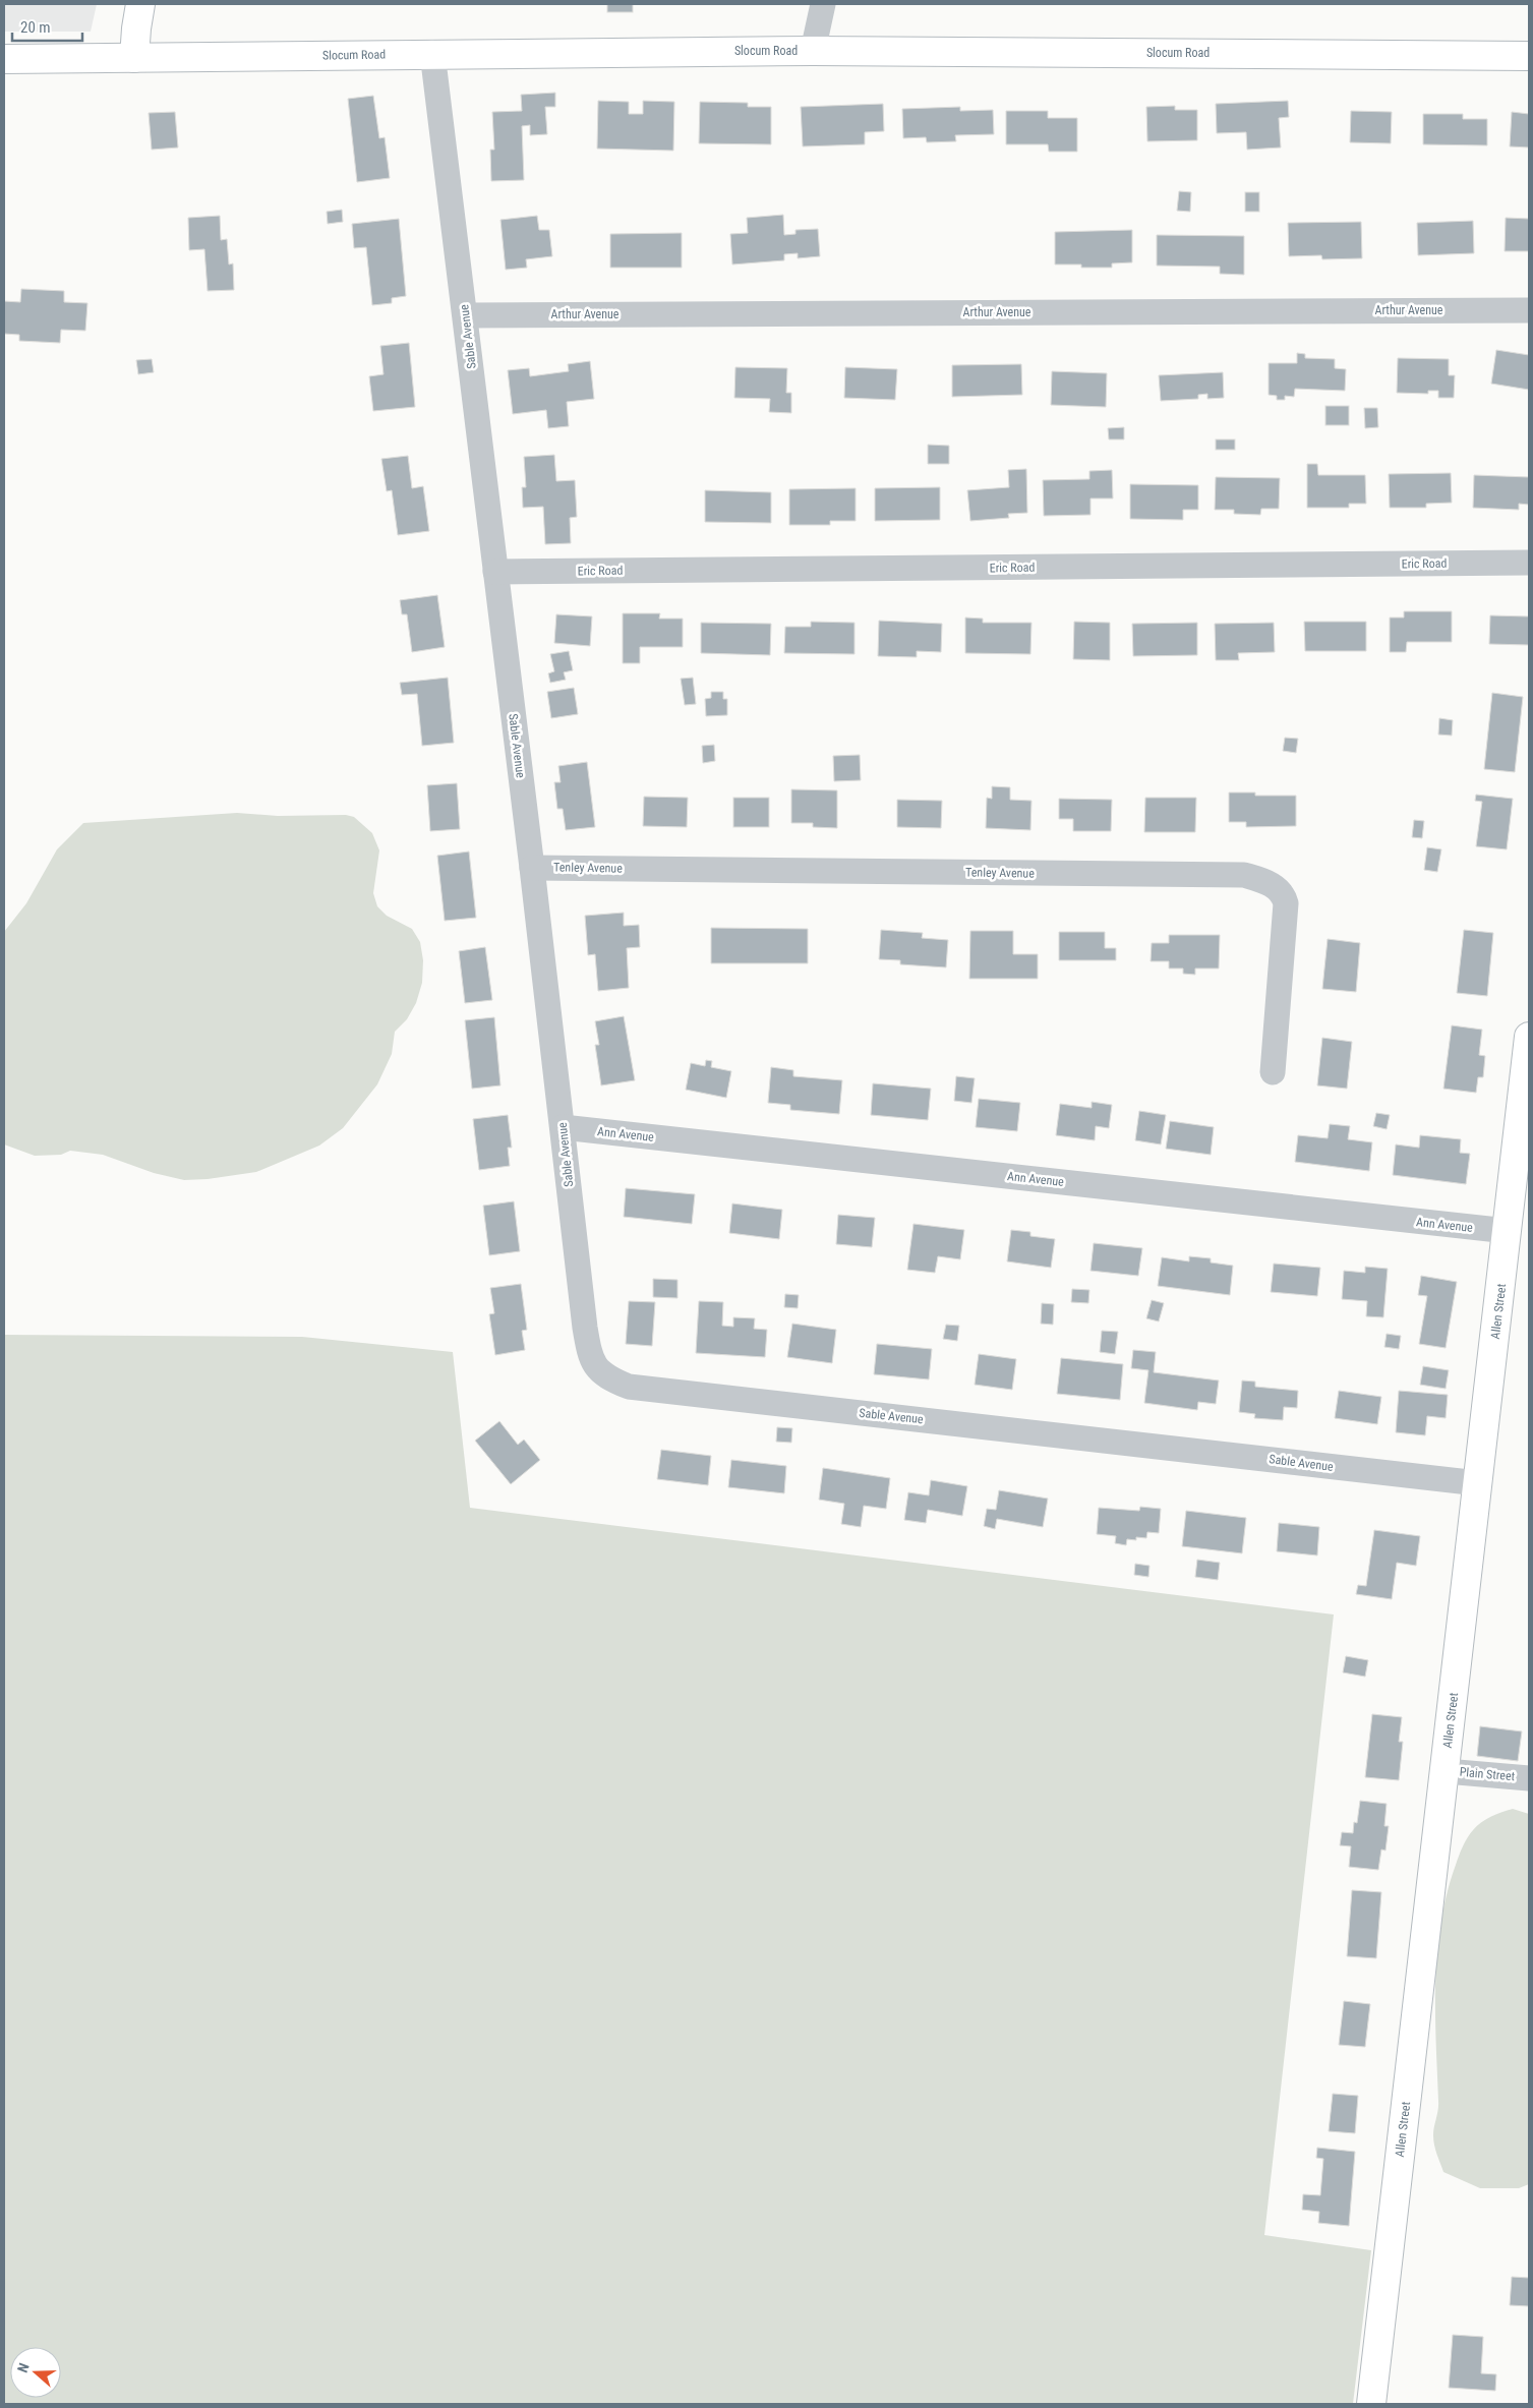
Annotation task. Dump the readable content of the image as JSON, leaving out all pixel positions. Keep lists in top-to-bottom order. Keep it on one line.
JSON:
{"streets":{"main road":["Slocum Road","Allen Street"],"street":["Arthur Avenue","Sable Avenue","Eric Road","Tenley Avenue","Ann Avenue","Plain Street"]},"crossings":[["Slocum Road","Sable Avenue"],["Arthur Avenue","Sable Avenue"],["Sable Avenue","Eric Road"],["Sable Avenue","Tenley Avenue"],["Sable Avenue","Ann Avenue"],["Sable Avenue","Allen Street"],["Ann Avenue","Allen Street"],["Allen Street","Plain Street"]],"scale_bar":"20 m","north":"left"}
